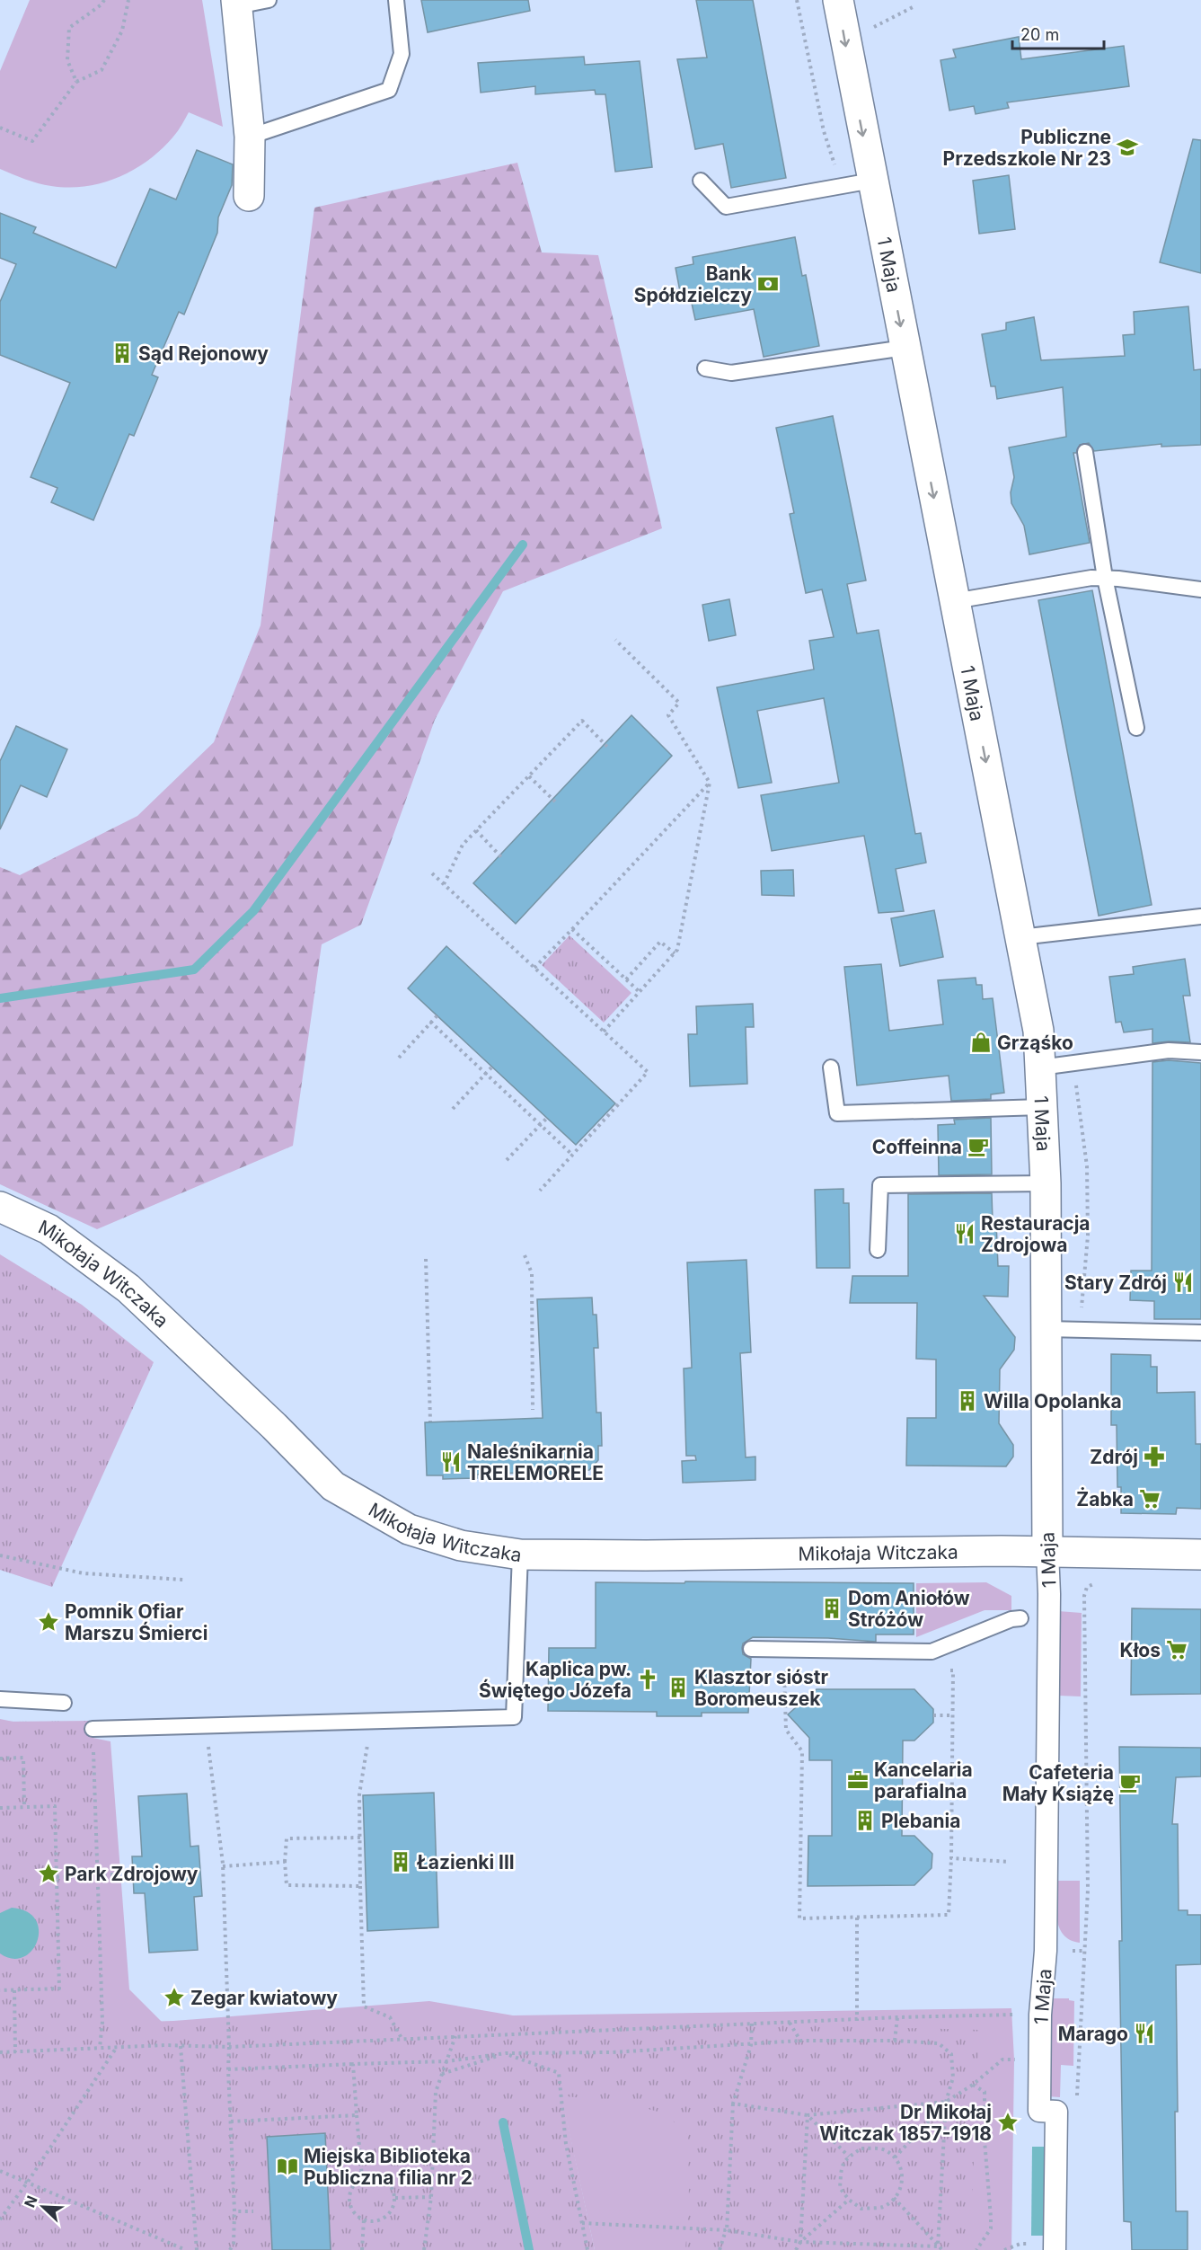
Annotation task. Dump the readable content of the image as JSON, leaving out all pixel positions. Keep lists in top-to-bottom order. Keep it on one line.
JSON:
{"streets":{"street":["1 Maja","Mikołaja Witczaka"]},"crossings":[["1 Maja","Mikołaja Witczaka"]],"one_way":["1 Maja"],"places":{"school or university":["Publiczne Przedszkole Nr 23"],"bank":["Bank Spółdzielczy"],"building":["Sąd Rejonowy","Willa Opolanka","Dom Aniołów Stróżów","Klasztor sióstr Boromeuszek","Plebania","Łazienki III"],"shop":["Grząśko"],"cafe":["Coffeinna","Cafeteria Mały Książę"],"restaurant":["Restauracja Zdrojowa","Stary Zdrój","Naleśnikarnia TRELEMORELE","Marago"],"pharmacy":["Zdrój"],"supermarket":["Żabka","Kłos"],"place":["Pomnik Ofiar Marszu Śmierci","Park Zdrojowy","Zegar kwiatowy","Dr Mikołaj Witczak 1857-1918"],"church":["Kaplica pw. Świętego Józefa"],"office":["Kancelaria parafialna"],"library":["Miejska Biblioteka Publiczna filia nr 2"]},"scale_bar":"20 m","north":"top left"}
